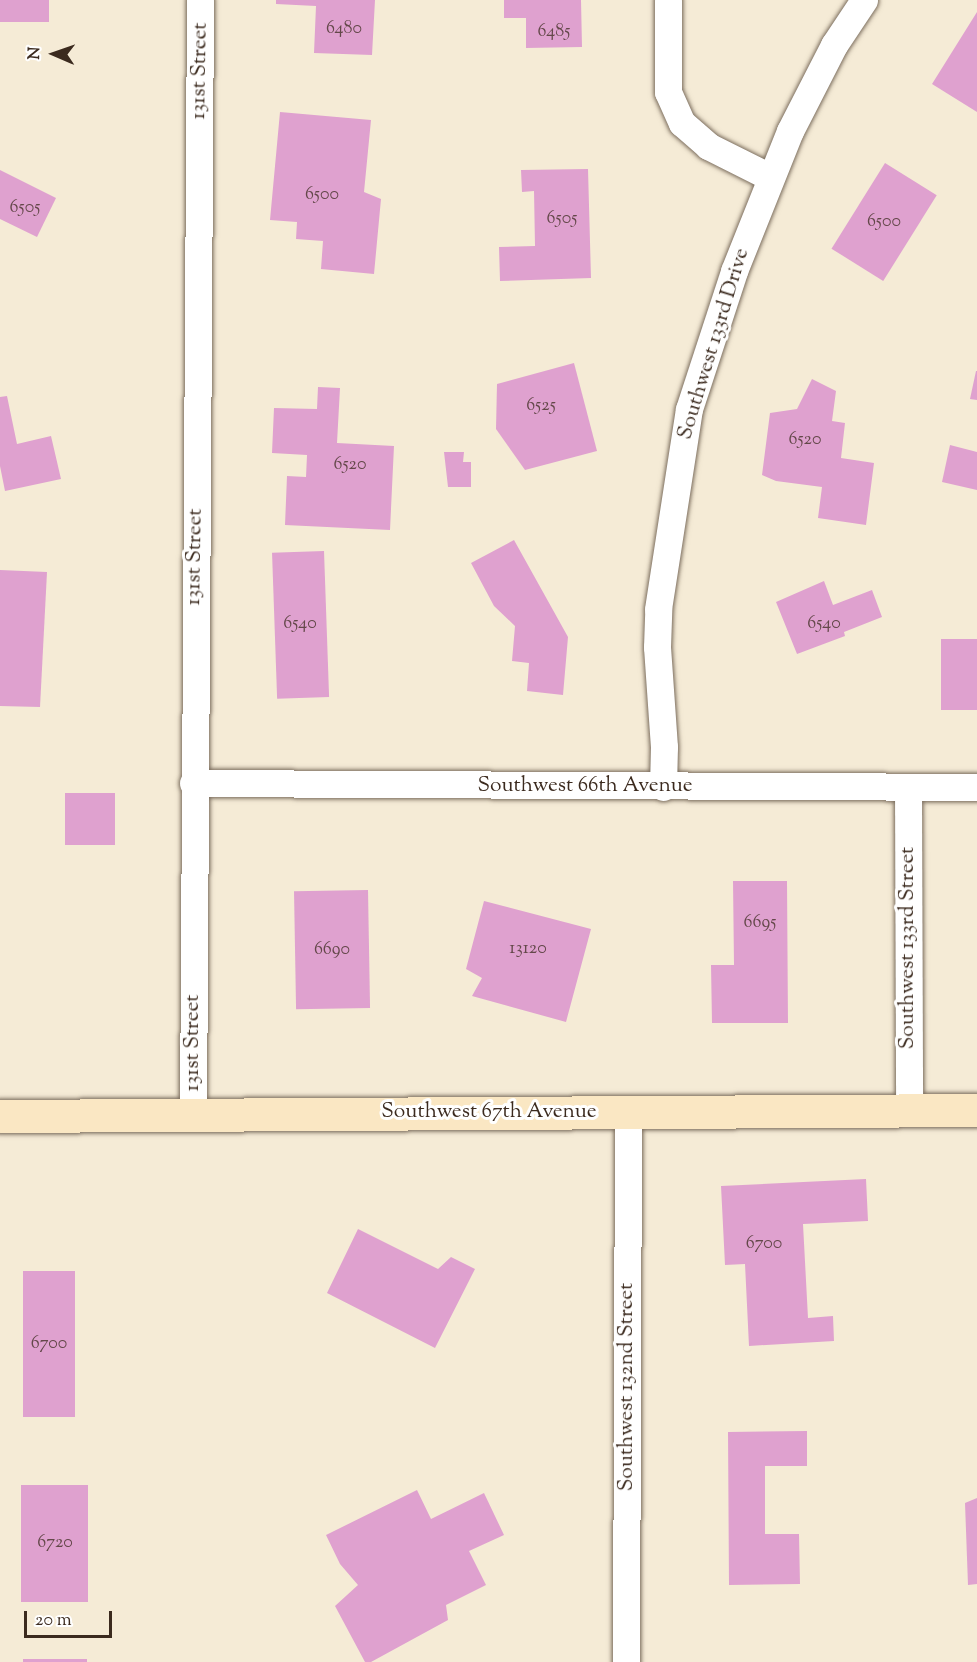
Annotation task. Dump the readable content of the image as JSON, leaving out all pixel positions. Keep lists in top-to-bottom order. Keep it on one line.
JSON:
{"streets":{"main road":["Southwest 67th Avenue"],"street":["131st Street","Southwest 133rd Drive","Southwest 66th Avenue","Southwest 133rd Street","Southwest 132nd Street"]},"crossings":[["131st Street","Southwest 66th Avenue"],["131st Street","Southwest 67th Avenue"],["Southwest 133rd Drive","Southwest 66th Avenue"],["Southwest 66th Avenue","Southwest 133rd Street"],["Southwest 133rd Street","Southwest 67th Avenue"],["Southwest 67th Avenue","Southwest 132nd Street"]],"house_numbers":["6480","6485","6500","6505","6505","6500","6525","6520","6520","6540","6540","6695","13120","6690","6700","6700","6720"],"scale_bar":"20 m","north":"left"}
